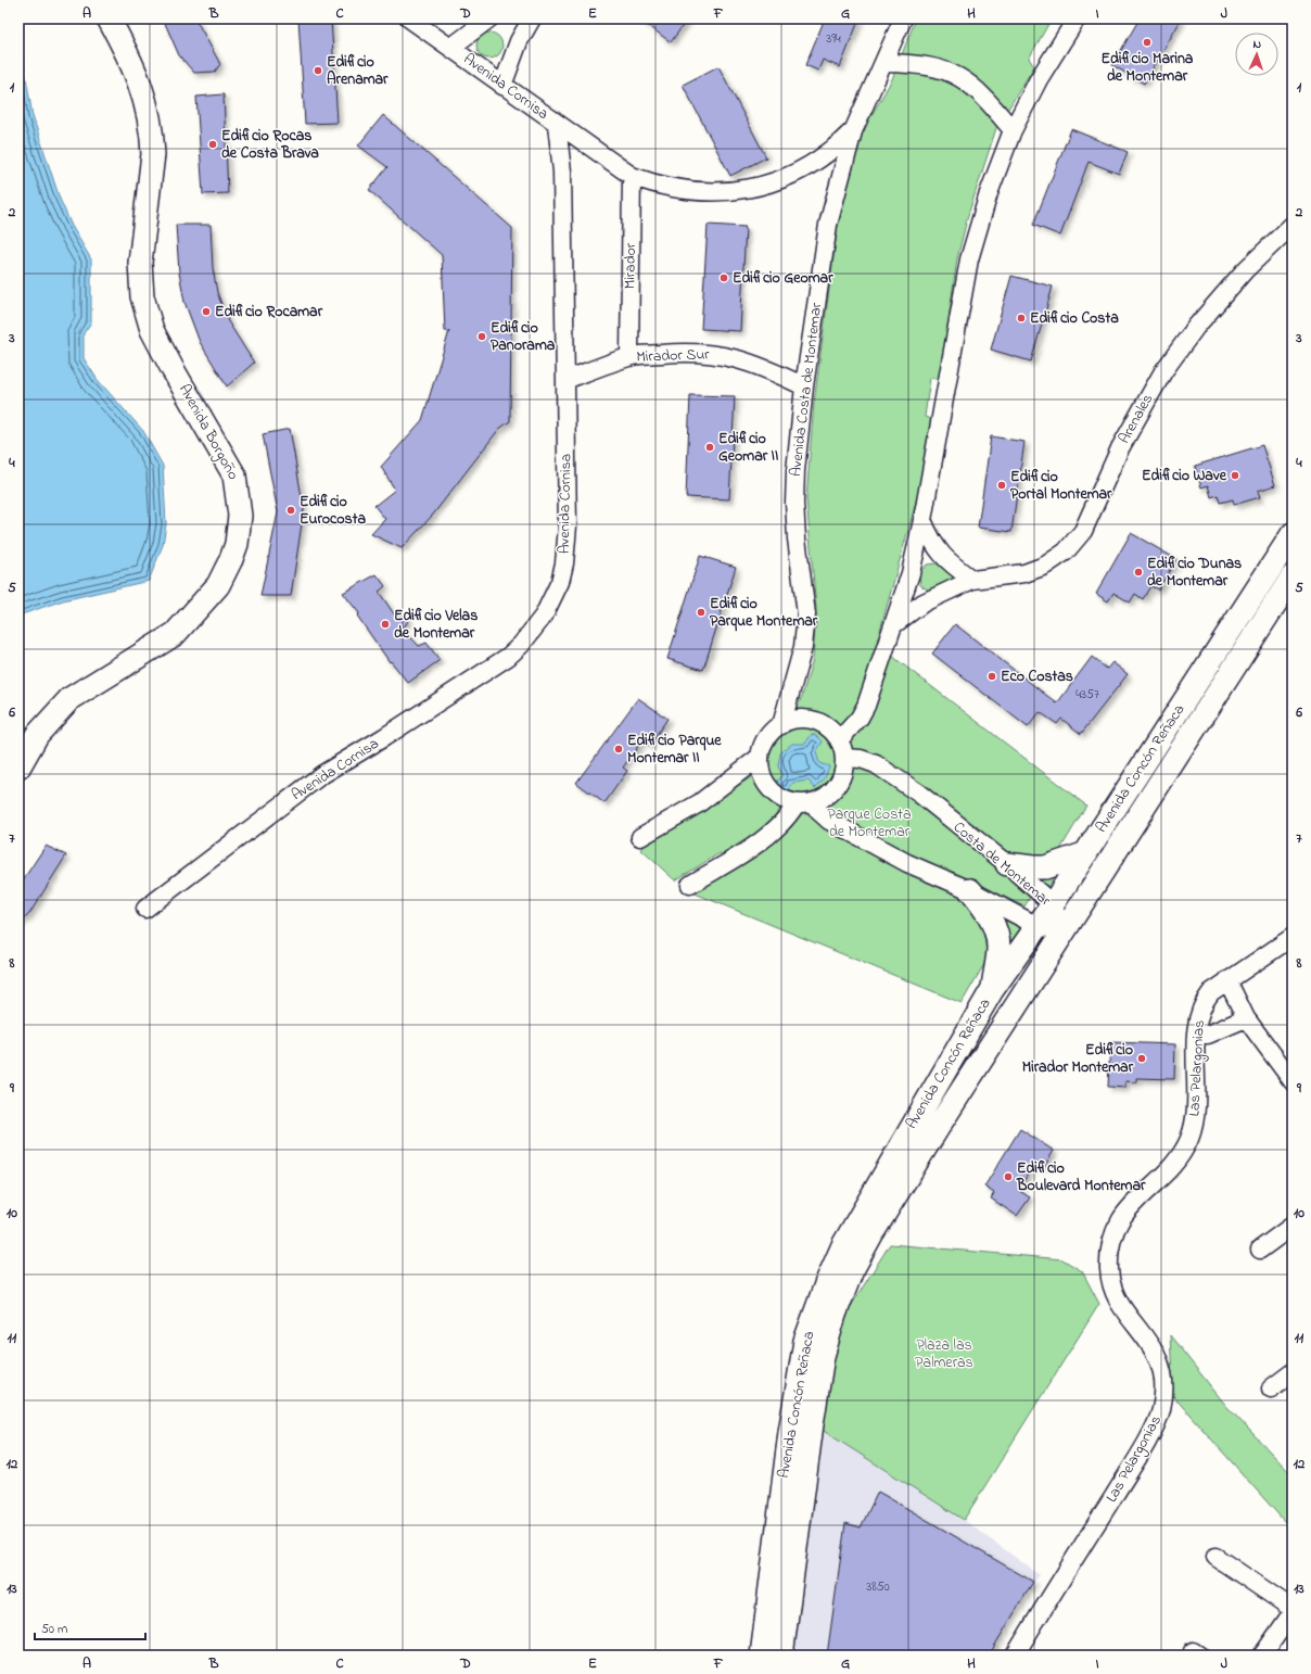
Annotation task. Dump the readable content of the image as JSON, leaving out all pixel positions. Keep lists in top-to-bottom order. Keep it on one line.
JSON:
{"streets":{"main road":["Avenida Borgoño","Avenida Concón Reñaca"],"street":["Avenida Cornisa","Mirador","Mirador Sur","Avenida Costa de Montemar","Arenales","Costa de Montemar","Las Pelargonias"]},"crossings":[["Avenida Cornisa","Mirador Sur"],["Mirador","Mirador Sur"],["Mirador Sur","Avenida Costa de Montemar"],["Avenida Costa de Montemar","Costa de Montemar"],["Avenida Concón Reñaca","Costa de Montemar"]],"parks":["Parque Costa de Montemar","Plaza las Palmeras"],"places":["Edificio Marina de Montemar","Edificio Arenamar","Edificio Rocas de Costa Brava","Edificio Geomar","Edificio Rocamar","Edificio Costa","Edificio Panorama","Edificio Geomar II","Edificio Wave","Edificio Portal Montemar","Edificio Eurocosta","Edificio Dunas de Montemar","Edificio Parque Montemar","Edificio Velas de Montemar","Eco Costas","Edificio Parque Montemar II","Edificio Mirador Montemar","Edificio Boulevard Montemar"],"house_numbers":["394","4357","3850"],"scale_bar":"50 m","north":"top","grid":{"columns":["A","B","C","D","E","F","G","H","I","J"],"rows":["1","2","3","4","5","6","7","8","9","10","11","12","13"]}}
